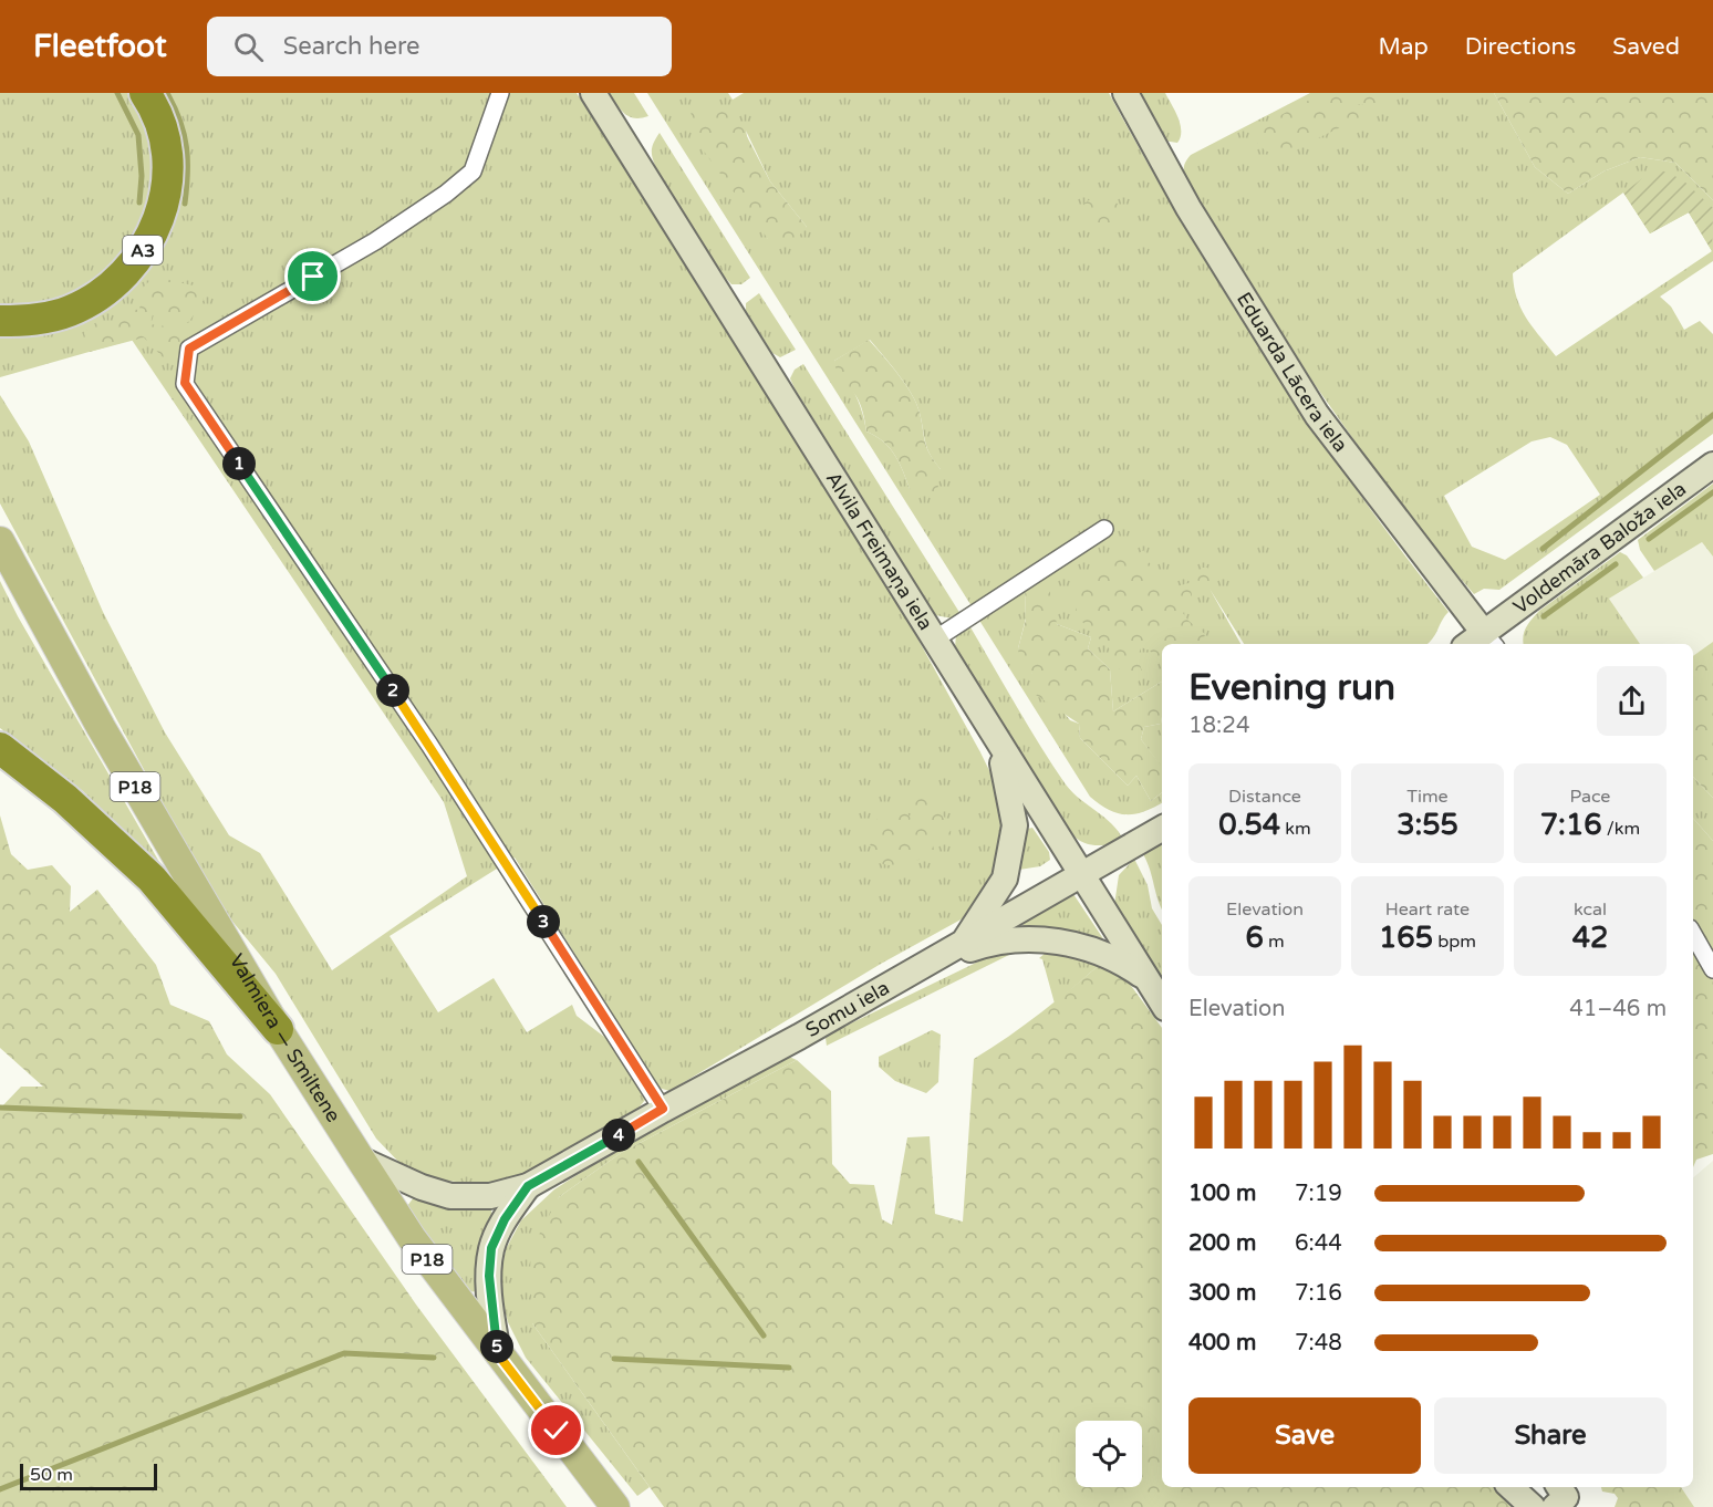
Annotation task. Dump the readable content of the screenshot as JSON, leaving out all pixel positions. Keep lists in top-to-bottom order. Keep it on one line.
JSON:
{"streets":{"highway":["A3"],"main road":["Eduarda Lācera iela","Voldemāra Baloža iela","Alvila Freimaņa iela","P18","Somu iela","Valmiera — Smiltene"]},"crossings":[["Eduarda Lācera iela","Voldemāra Baloža iela"],["Alvila Freimaņa iela","Somu iela"]],"scale_bar":"50 m","page":{"header":"Fleetfoot","search":"Search here","nav":["Map","Directions","Saved"],"pins":["1","2","3","4","5"],"heading":["Evening run","18:24"],"stats":[["Distance","0.54 km"],["Time","3:55"],["Pace","7:16 /km"],["Elevation","6 m"],["Heart rate","165 bpm"],["kcal","42"]],"chart":["Elevation","41–46 m"],"list":[{"name":"100 m","note":"7:19"},{"name":"200 m","note":"6:44"},{"name":"300 m","note":"7:16"},{"name":"400 m","note":"7:48"}],"buttons":["Save","Share"],"scale":"50 m"}}
